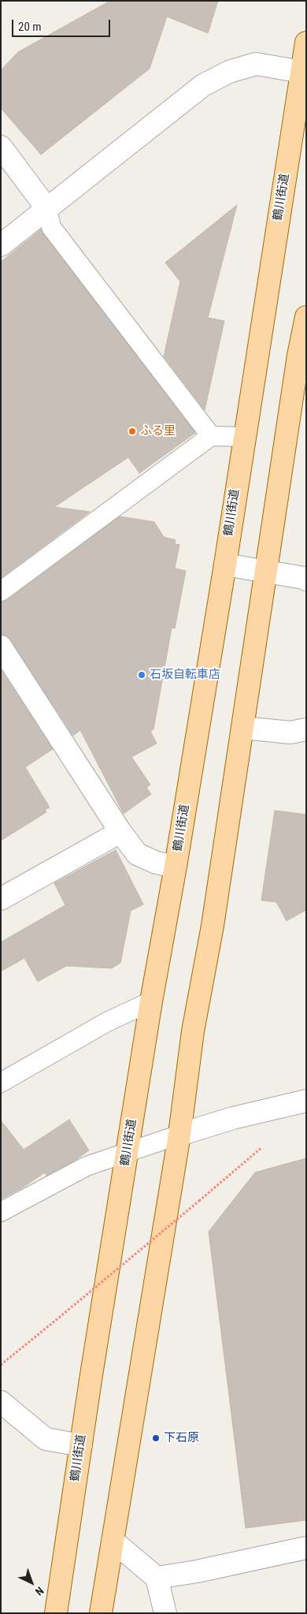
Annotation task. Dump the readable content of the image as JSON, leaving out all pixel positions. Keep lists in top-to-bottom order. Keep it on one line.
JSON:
{"streets":{"main road":["鶴川街道"]},"places":["ふる里","石坂自転車店","下石原"],"scale_bar":"20 m","north":"bottom right"}
